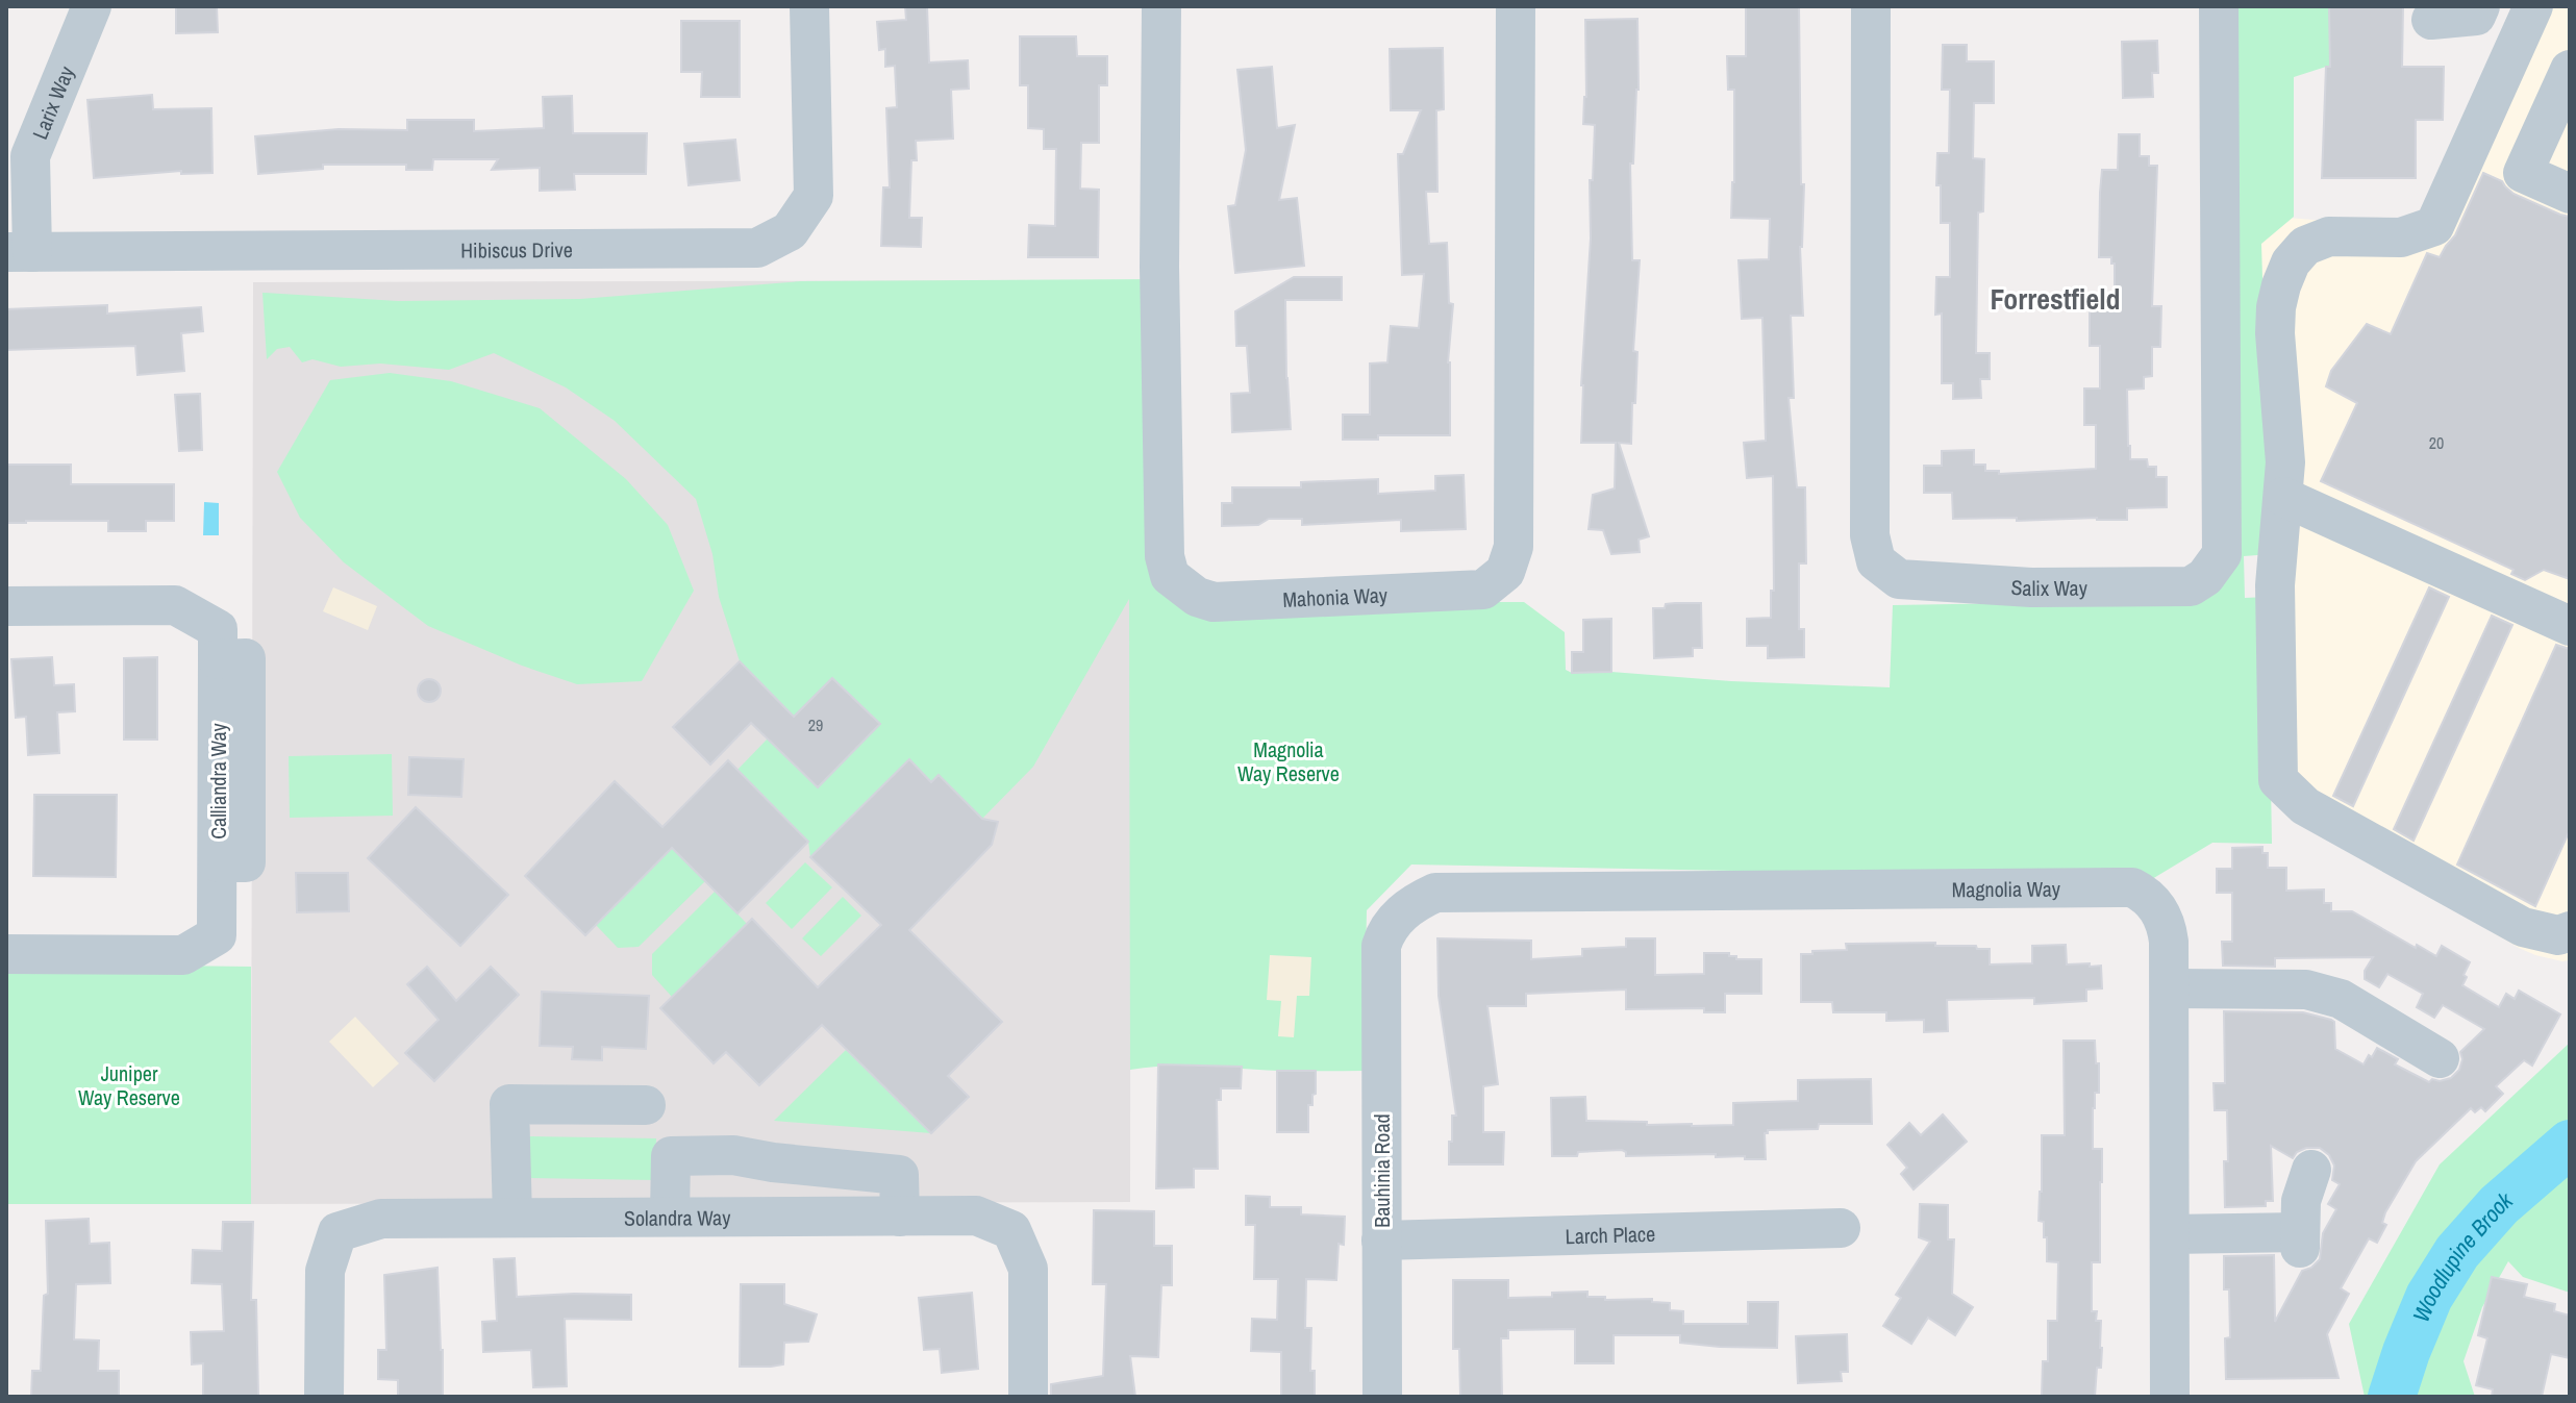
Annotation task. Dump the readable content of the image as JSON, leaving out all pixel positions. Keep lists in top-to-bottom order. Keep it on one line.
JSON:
{"streets":{"street":["Larix Way","Hibiscus Drive","Salix Way","Mahonia Way","Calliandra Way","Magnolia Way","Bauhinia Road","Solandra Way","Larch Place"]},"crossings":[["Larix Way","Hibiscus Drive"],["Magnolia Way","Bauhinia Road"],["Bauhinia Road","Larch Place"]],"districts":["Forrestfield"],"water":["Woodlupine Brook"],"parks":["Magnolia Way Reserve","Juniper Way Reserve"],"house_numbers":["20","29"]}
